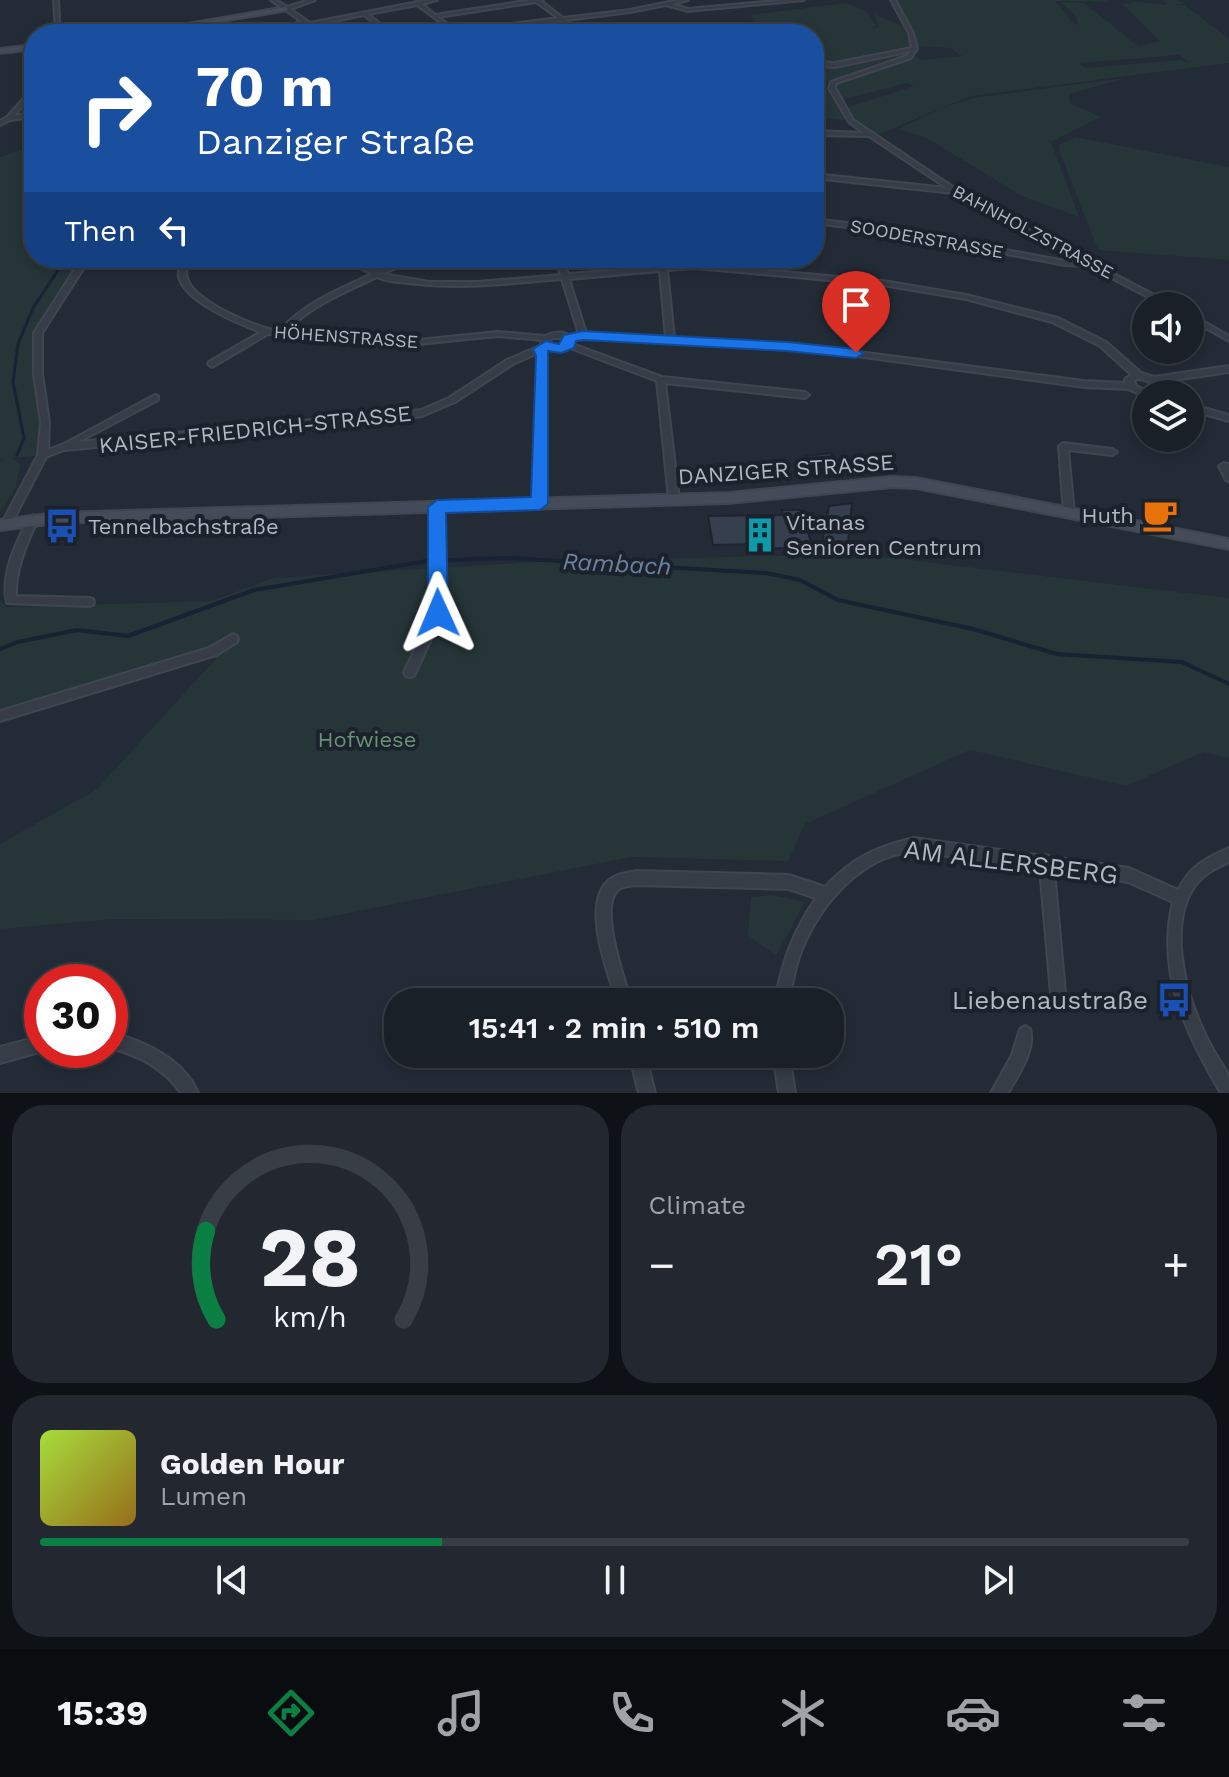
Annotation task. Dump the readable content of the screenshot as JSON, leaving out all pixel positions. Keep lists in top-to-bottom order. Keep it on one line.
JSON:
{"streets":{"main road":["DANZIGER STRASSE"],"street":["BAHNHOLZSTRASSE","SOODERSTRASSE","HÖHENSTRASSE","KAISER-FRIEDRICH-STRASSE","AM ALLERSBERG"]},"crossings":[["BAHNHOLZSTRASSE","SOODERSTRASSE"],["HÖHENSTRASSE","KAISER-FRIEDRICH-STRASSE"]],"water":["Rambach"],"parks":["Hofwiese"],"places":{"cafe":["Huth"],"bus stop":["Tennelbachstraße","Liebenaustraße"],"building":["Vitanas Senioren Centrum"]},"page":{"turn":["70 m","Danziger Straße"],"then":"Then","limit":"30","trip":"15:41 · 2 min · 510 m","tile":"Climate","heat":["−","21°","+"],"song":["Golden Hour","Lumen"],"tabs":"15:39","gauge":["28","km/h"]}}
